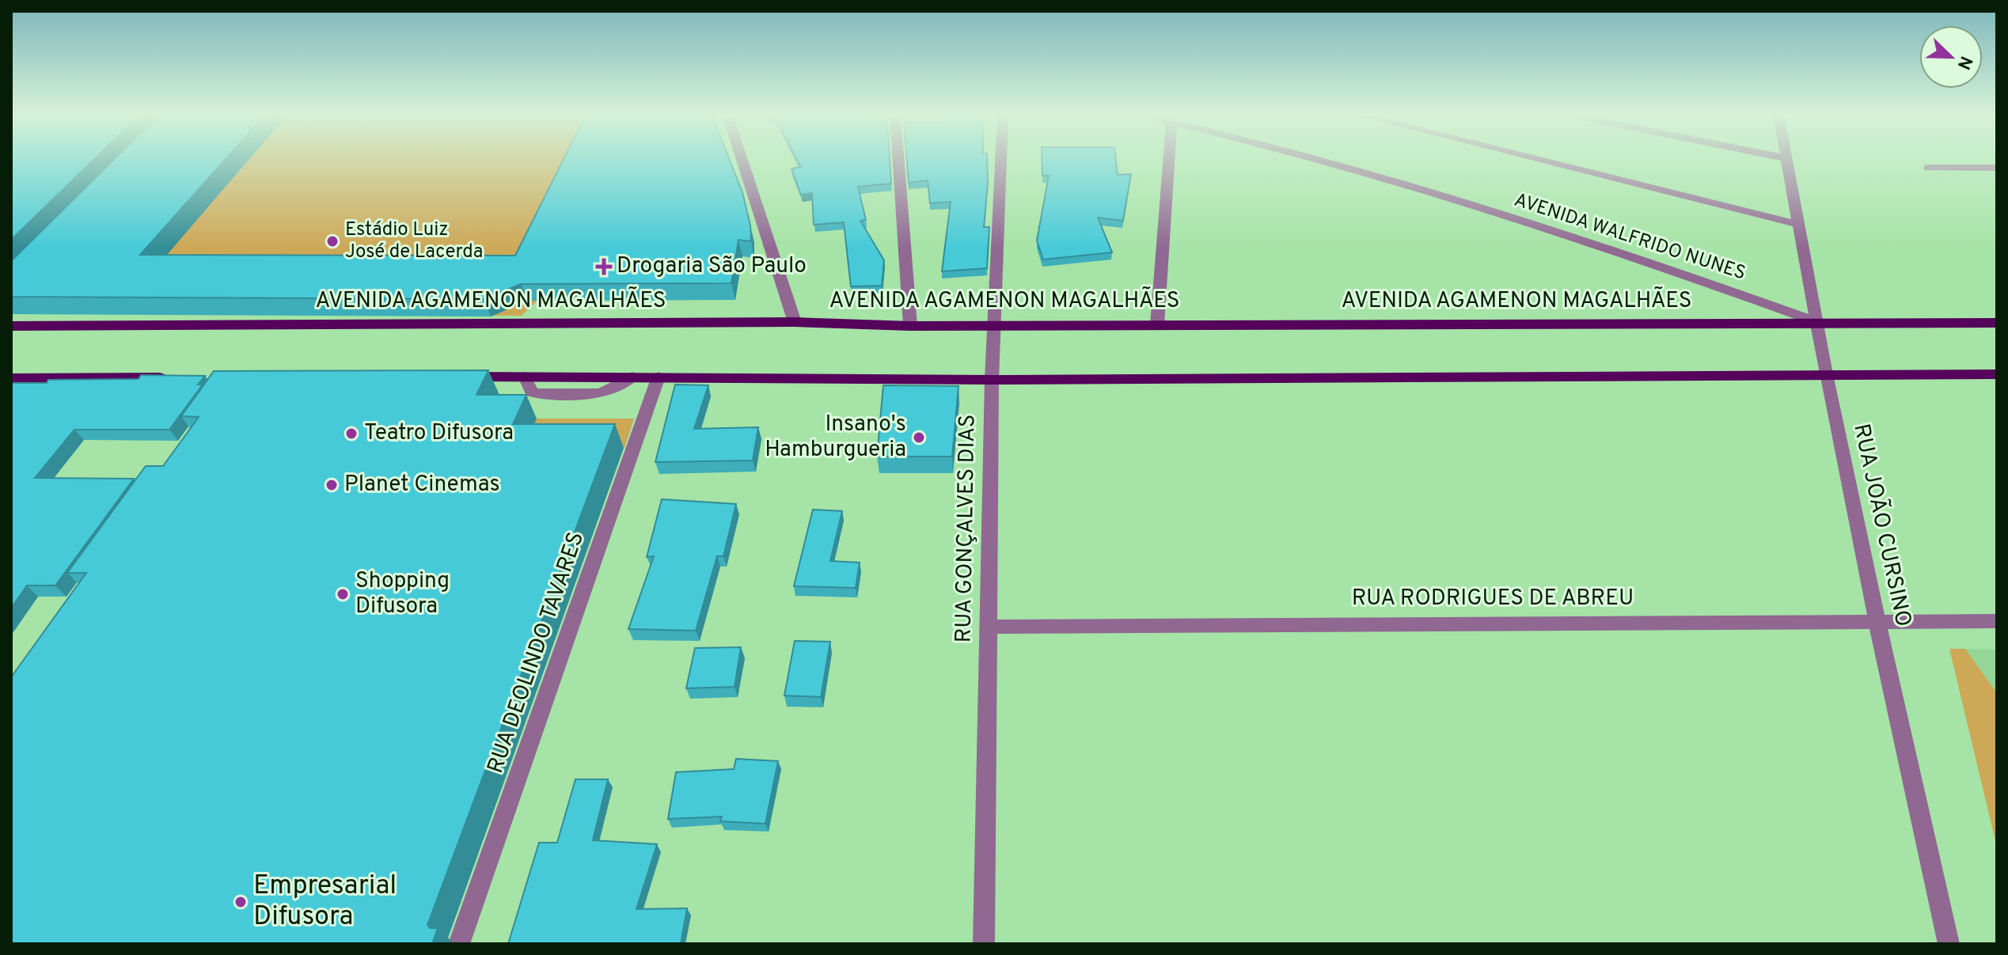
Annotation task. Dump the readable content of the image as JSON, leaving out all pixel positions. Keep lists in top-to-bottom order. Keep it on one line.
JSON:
{"streets":{"main road":["AVENIDA AGAMENON MAGALHÃES"],"street":["AVENIDA WALFRIDO NUNES","RUA JOÃO CURSINO","RUA GONÇALVES DIAS","RUA RODRIGUES DE ABREU","RUA DEOLINDO TAVARES"]},"crossings":[["AVENIDA WALFRIDO NUNES","AVENIDA AGAMENON MAGALHÃES"],["AVENIDA WALFRIDO NUNES","RUA JOÃO CURSINO"],["AVENIDA AGAMENON MAGALHÃES","RUA JOÃO CURSINO"],["AVENIDA AGAMENON MAGALHÃES","RUA GONÇALVES DIAS"],["RUA JOÃO CURSINO","RUA RODRIGUES DE ABREU"],["RUA GONÇALVES DIAS","RUA RODRIGUES DE ABREU"]],"places":{"other":["Estádio Luiz José de Lacerda","Teatro Difusora","Insano's Hamburgueria","Planet Cinemas","Shopping Difusora","Empresarial Difusora"],"health":["Drogaria São Paulo"]},"north":"bottom right"}
